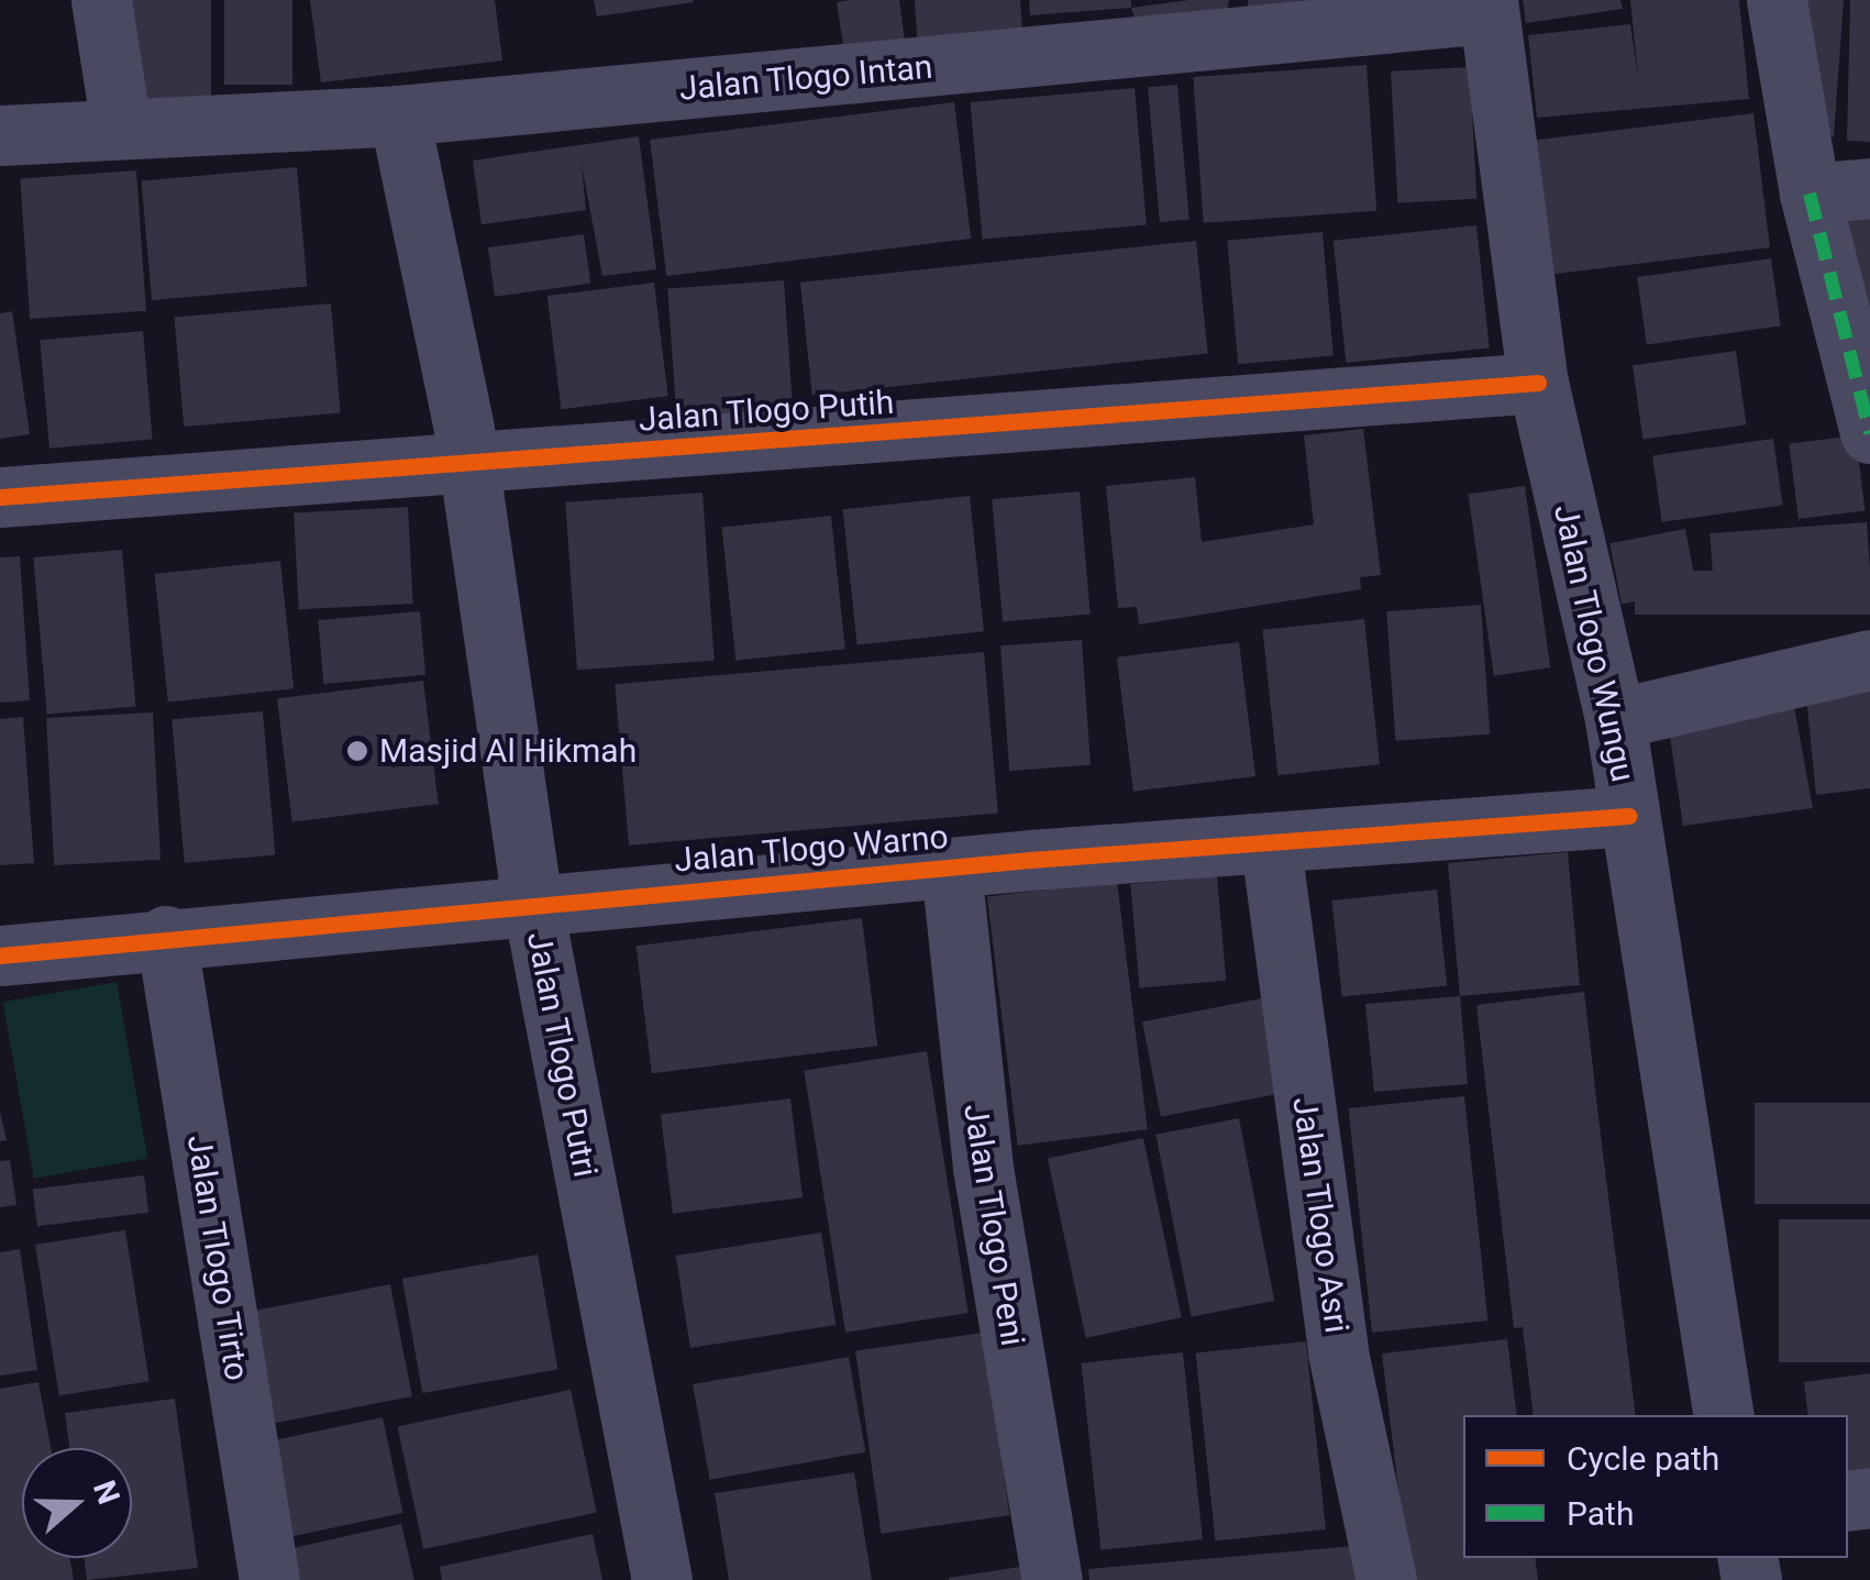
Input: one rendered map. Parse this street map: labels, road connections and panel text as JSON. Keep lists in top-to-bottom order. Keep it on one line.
{"streets":{"street":["Jalan Tlogo Intan","Jalan Tlogo Putih","Jalan Tlogo Wungu","Jalan Tlogo Warno","Jalan Tlogo Putri","Jalan Tlogo Asri","Jalan Tlogo Peni","Jalan Tlogo Tirto"]},"crossings":[["Jalan Tlogo Intan","Jalan Tlogo Wungu"],["Jalan Tlogo Intan","Jalan Tlogo Putri"],["Jalan Tlogo Putih","Jalan Tlogo Wungu"],["Jalan Tlogo Putih","Jalan Tlogo Putri"],["Jalan Tlogo Wungu","Jalan Tlogo Warno"],["Jalan Tlogo Warno","Jalan Tlogo Putri"],["Jalan Tlogo Warno","Jalan Tlogo Asri"],["Jalan Tlogo Warno","Jalan Tlogo Peni"],["Jalan Tlogo Warno","Jalan Tlogo Tirto"]],"places":["Masjid Al Hikmah"],"legend":["Cycle path","Path"],"north":"right"}
